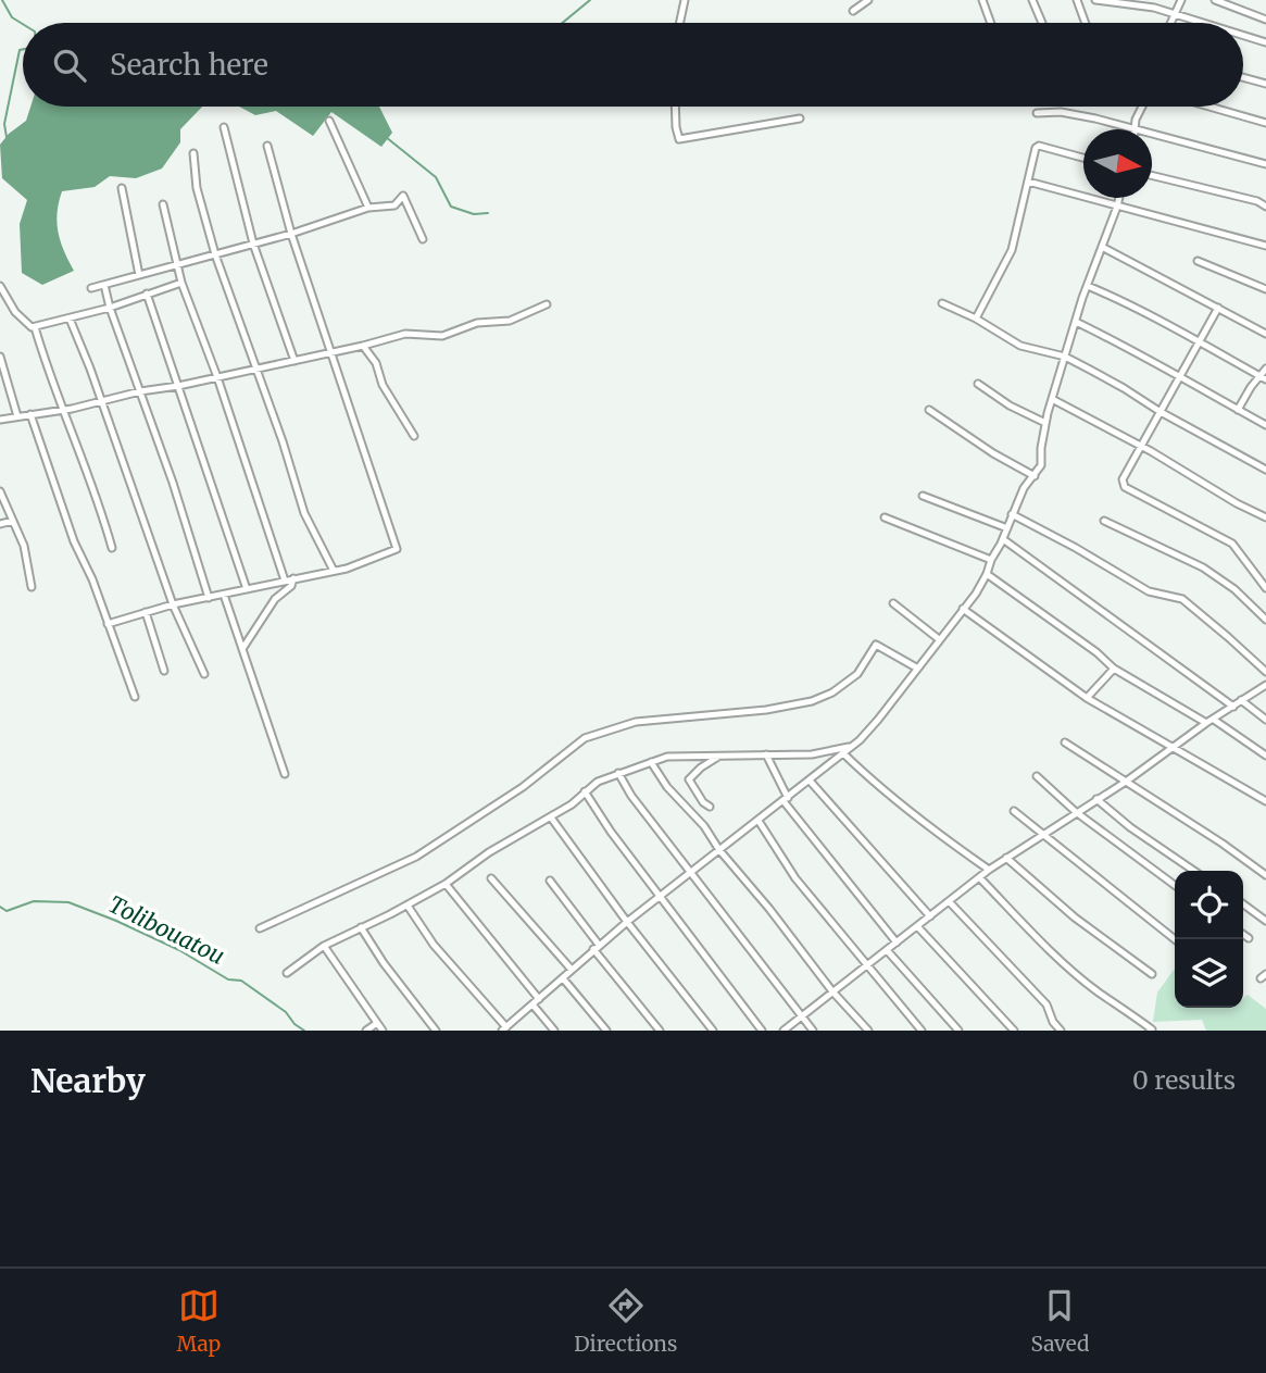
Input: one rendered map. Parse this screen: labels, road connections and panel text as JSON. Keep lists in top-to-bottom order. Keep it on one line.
{"water":["Tolibouatou"],"north":"right","page":{"search":"Search here","heading":["Nearby","0 results"],"nav":["Map","Directions","Saved"]}}
